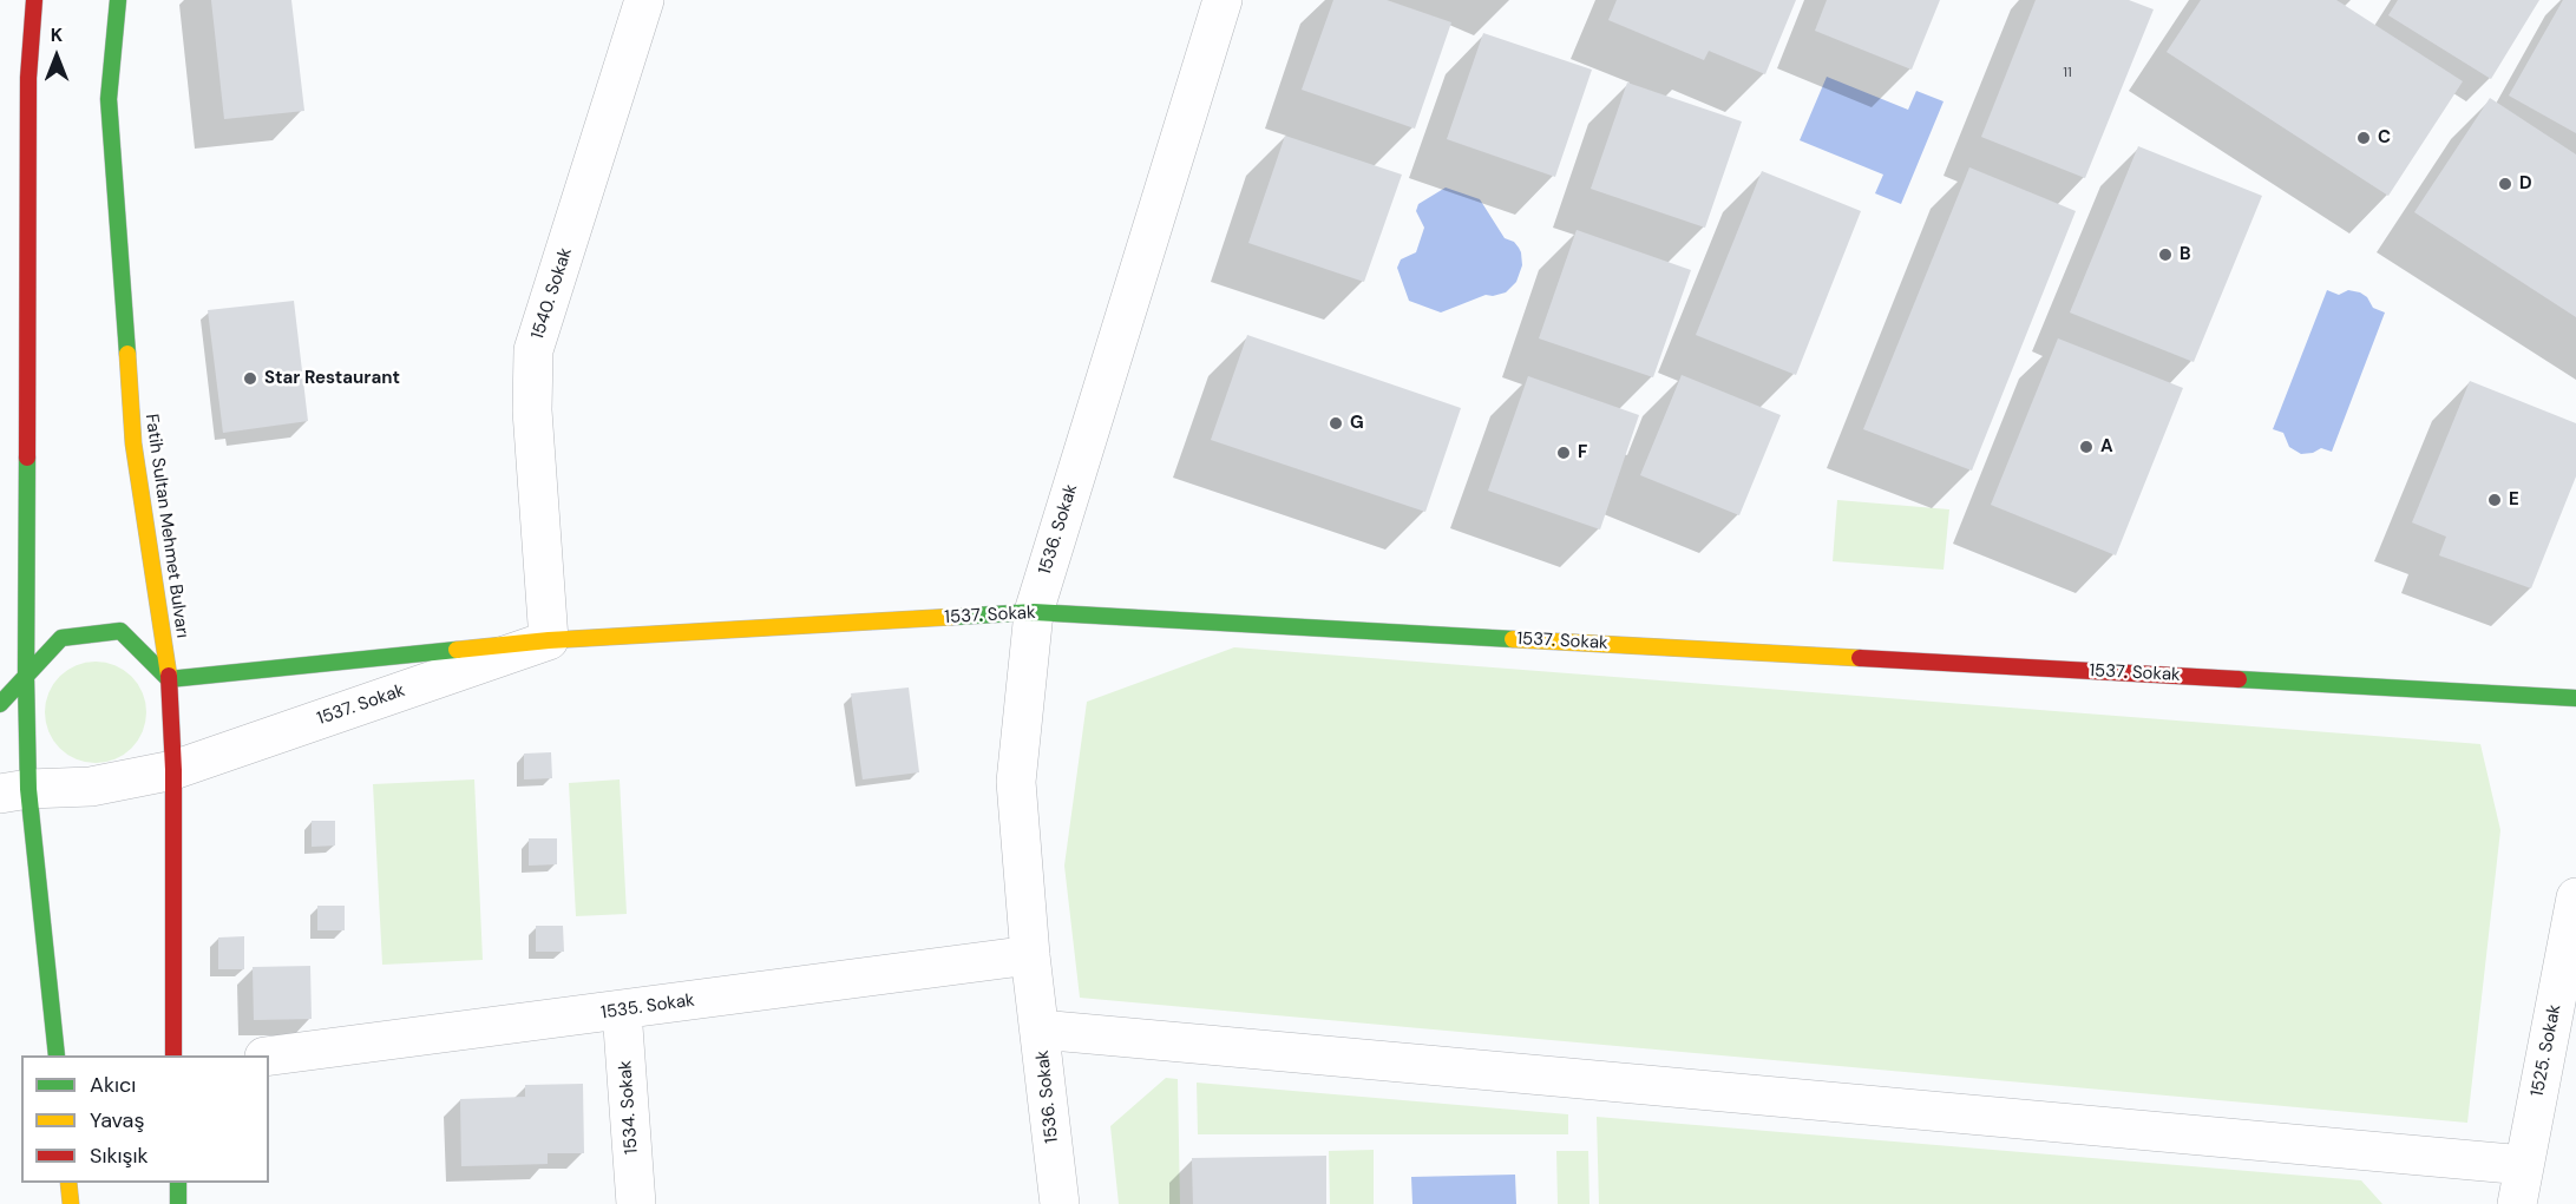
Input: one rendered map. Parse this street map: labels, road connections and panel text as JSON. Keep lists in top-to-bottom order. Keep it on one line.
{"streets":{"street":["1540. Sokak","Fatih Sultan Mehmet Bulvarı","1536. Sokak","1537. Sokak","1535. Sokak","1525. Sokak","1534. Sokak"]},"crossings":[["1540. Sokak","1537. Sokak"],["Fatih Sultan Mehmet Bulvarı","1537. Sokak"],["1536. Sokak","1537. Sokak"],["1536. Sokak","1535. Sokak"],["1535. Sokak","1534. Sokak"]],"places":["C","D","B","Star Restaurant","G","A","F","E"],"house_numbers":["11"],"legend":["Akıcı","Yavaş","Sıkışık"],"north":"top"}
